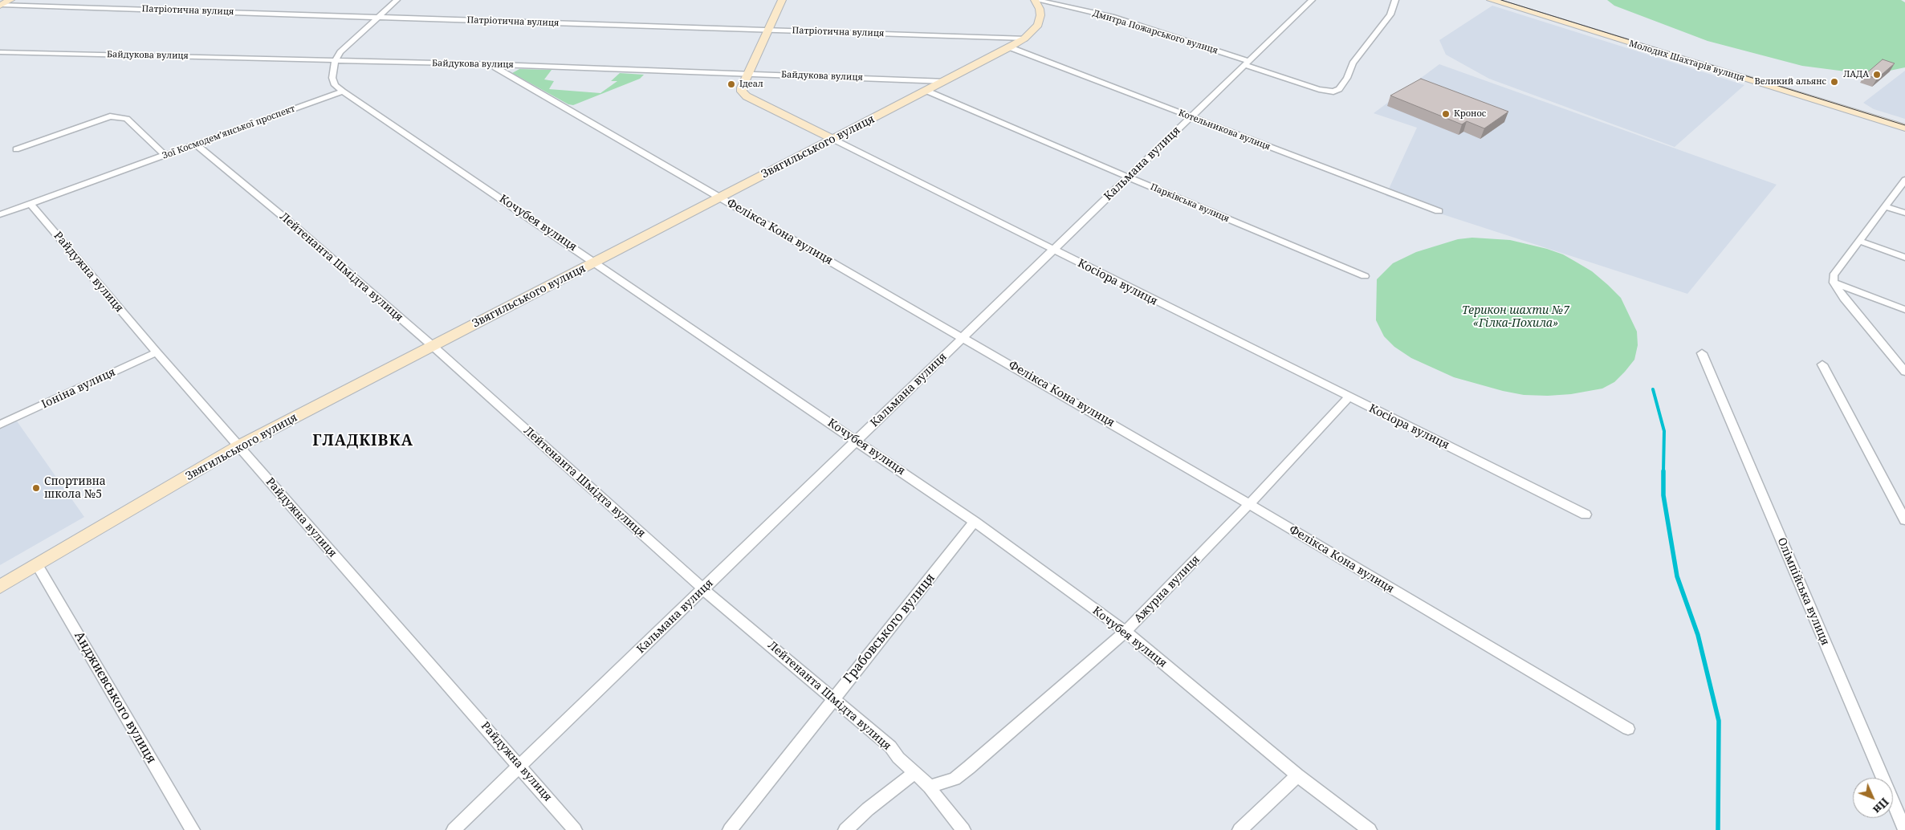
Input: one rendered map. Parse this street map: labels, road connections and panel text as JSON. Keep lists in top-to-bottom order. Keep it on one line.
{"streets":{"street":["Патріотична вулиця","Дмитра Пожарського вулиця","Байдукова вулиця","Молодих Шахтарів вулиця","Котельникова вулиця","Зої Космодем’янської проспект","Звягильського вулиця","Кальмана вулиця","Парківська вулиця","Кочубея вулиця","Фелікса Кона вулиця","Лейтенанта Шмідта вулиця","Райдужна вулиця","Косіора вулиця","Іоніна вулиця","Ажурна вулиця","Олімпійська вулиця","Грабовського вулиця","Анджиєвського вулиця"]},"crossings":[["Патріотична вулиця","Звягильського вулиця"],["Патріотична вулиця","Косіора вулиця"],["Дмитра Пожарського вулиця","Звягильського вулиця"],["Дмитра Пожарського вулиця","Кальмана вулиця"],["Байдукова вулиця","Звягильського вулиця"],["Байдукова вулиця","Фелікса Кона вулиця"],["Байдукова вулиця","Косіора вулиця"],["Котельникова вулиця","Звягильського вулиця"],["Котельникова вулиця","Кальмана вулиця"],["Зої Космодем’янської проспект","Кочубея вулиця"],["Зої Космодем’янської проспект","Лейтенанта Шмідта вулиця"],["Зої Космодем’янської проспект","Райдужна вулиця"],["Звягильського вулиця","Парківська вулиця"],["Звягильського вулиця","Кочубея вулиця"],["Звягильського вулиця","Фелікса Кона вулиця"],["Звягильського вулиця","Лейтенанта Шмідта вулиця"],["Звягильського вулиця","Райдужна вулиця"],["Звягильського вулиця","Косіора вулиця"],["Звягильського вулиця","Анджиєвського вулиця"],["Кальмана вулиця","Парківська вулиця"],["Кальмана вулиця","Кочубея вулиця"],["Кальмана вулиця","Фелікса Кона вулиця"],["Кальмана вулиця","Лейтенанта Шмідта вулиця"],["Кальмана вулиця","Райдужна вулиця"],["Кальмана вулиця","Косіора вулиця"],["Кочубея вулиця","Ажурна вулиця"],["Кочубея вулиця","Грабовського вулиця"],["Фелікса Кона вулиця","Ажурна вулиця"],["Лейтенанта Шмідта вулиця","Ажурна вулиця"],["Лейтенанта Шмідта вулиця","Грабовського вулиця"],["Райдужна вулиця","Іоніна вулиця"],["Косіора вулиця","Ажурна вулиця"]],"districts":["ГЛАДКІВКА"],"parks":["Терикон шахти №7 «Гілка-Похила»"],"places":["ЛАДА","Великий альянс","Ідеал","Кронос","Спортивна школа №5"],"north":"bottom right"}
